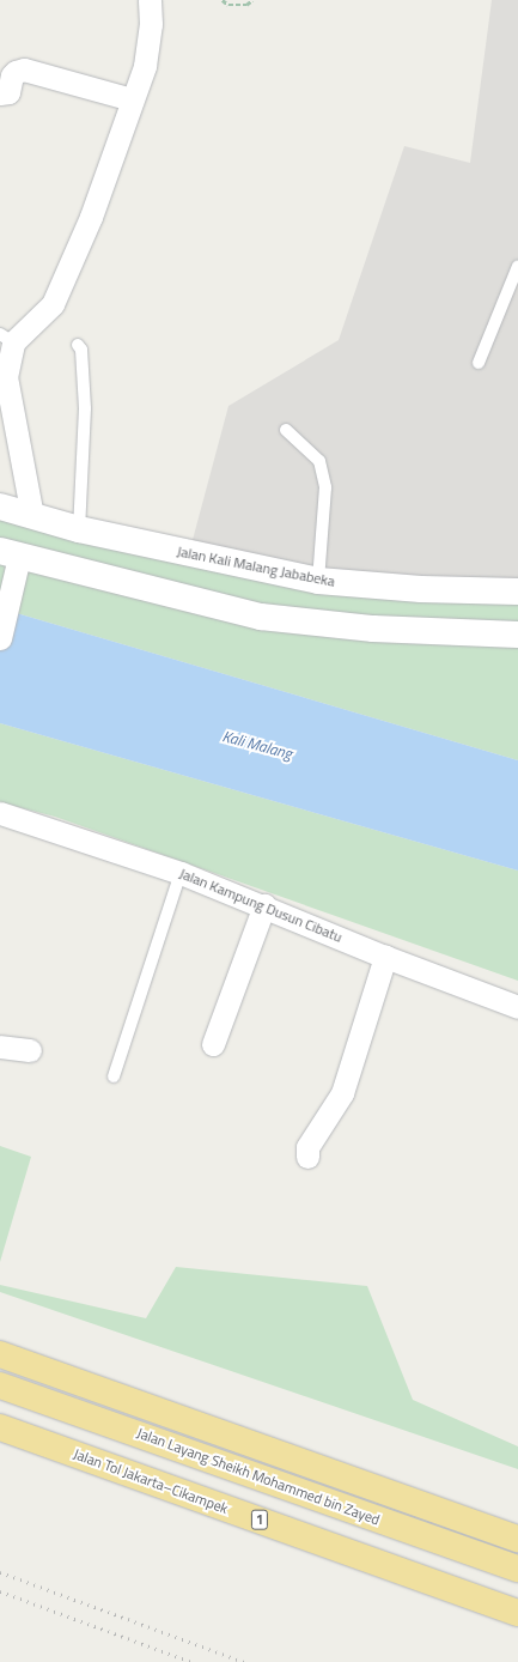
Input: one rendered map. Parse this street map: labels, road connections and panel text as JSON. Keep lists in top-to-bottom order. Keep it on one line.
{"streets":{"highway":["Jalan Layang Sheikh Mohammed bin Zayed","Jalan Tol Jakarta–Cikampek","1"],"main road":["Jalan Kali Malang Jababeka"],"street":["Jalan Kampung Dusun Cibatu"]},"water":["Kali Malang"]}
